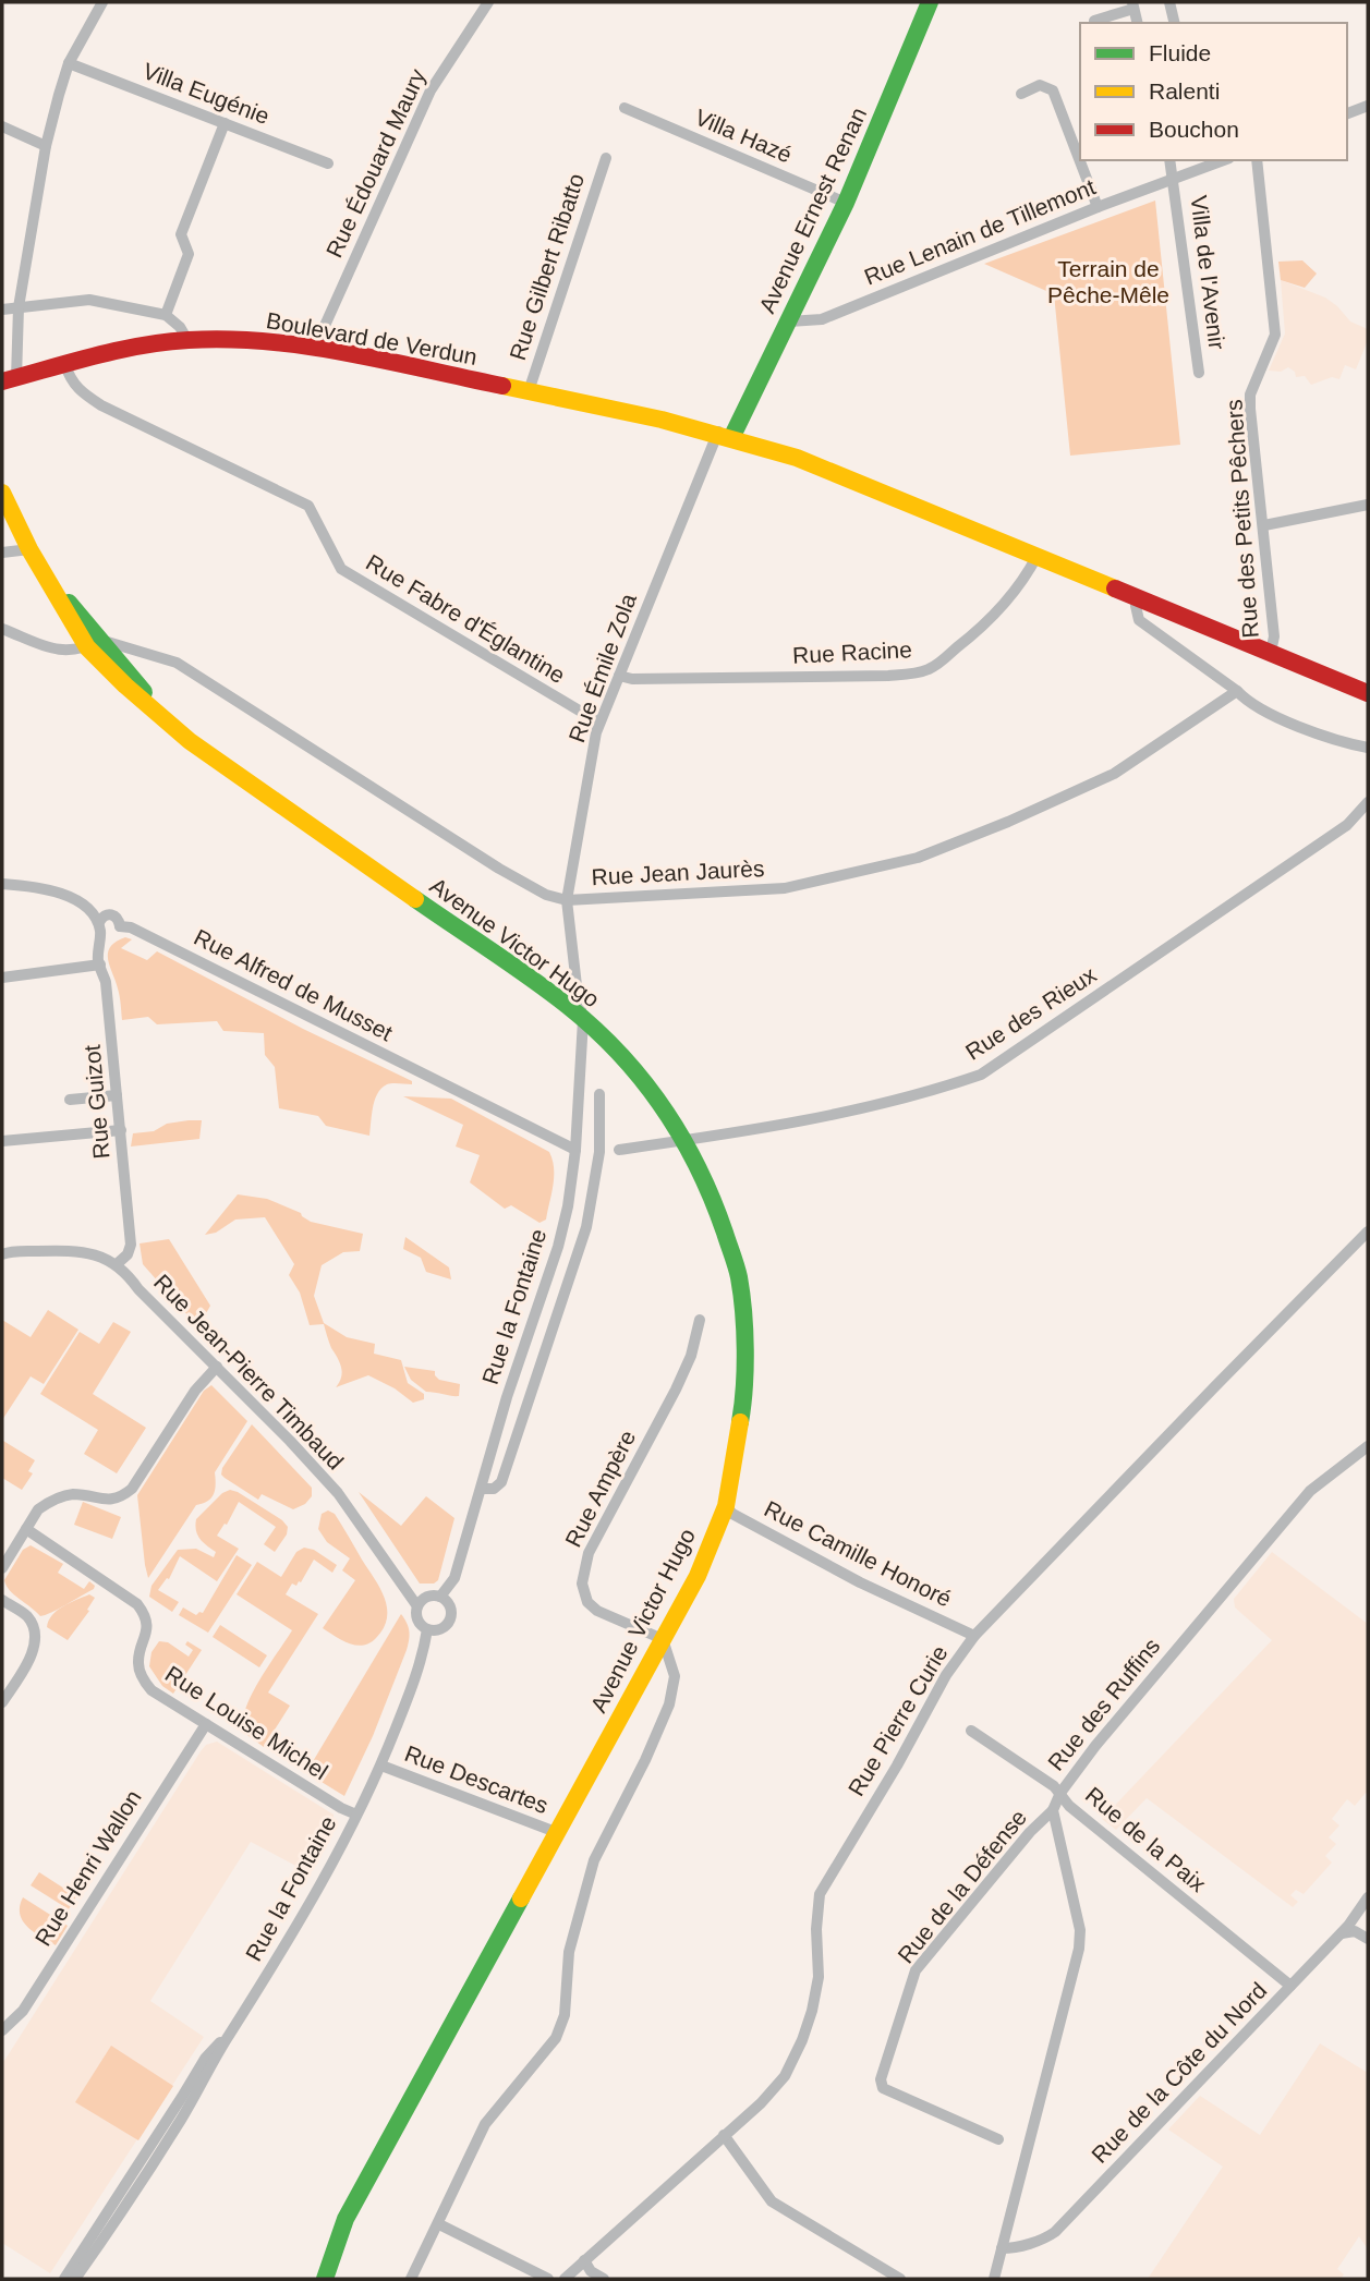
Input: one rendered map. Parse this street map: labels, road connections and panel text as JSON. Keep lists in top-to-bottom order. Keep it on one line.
{"streets":{"street":["Villa Eugénie","Villa Hazé","Rue Édouard Maury","Avenue Ernest Renan","Rue Lenain de Tillemont","Rue Gilbert Ribatto","Villa de l'Avenir","Boulevard de Verdun","Rue des Petits Pêchers","Rue Fabre d'Églantine","Rue Racine","Rue Émile Zola","Rue Jean Jaurès","Avenue Victor Hugo","Rue Alfred de Musset","Rue des Rieux","Rue Guizot","Rue la Fontaine","Rue Jean-Pierre Timbaud","Rue Ampère","Rue Camille Honoré","Rue des Ruffins","Rue Pierre Curie","Rue Louise Michel","Rue Descartes","Rue de la Paix","Rue Henri Wallon","Rue de la Défense","Rue de la Côte du Nord"]},"crossings":[["Villa Hazé","Avenue Ernest Renan"],["Rue Édouard Maury","Boulevard de Verdun"],["Avenue Ernest Renan","Rue Lenain de Tillemont"],["Avenue Ernest Renan","Boulevard de Verdun"],["Avenue Ernest Renan","Rue Émile Zola"],["Rue Lenain de Tillemont","Villa de l'Avenir"],["Rue Gilbert Ribatto","Boulevard de Verdun"],["Boulevard de Verdun","Rue des Petits Pêchers"],["Boulevard de Verdun","Rue Fabre d'Églantine"],["Boulevard de Verdun","Rue Racine"],["Boulevard de Verdun","Rue Émile Zola"],["Rue Fabre d'Églantine","Rue Émile Zola"],["Rue Racine","Rue Émile Zola"],["Rue Émile Zola","Rue Jean Jaurès"],["Rue Émile Zola","Avenue Victor Hugo"],["Rue Émile Zola","Rue la Fontaine"],["Rue Jean Jaurès","Avenue Victor Hugo"],["Avenue Victor Hugo","Rue des Rieux"],["Avenue Victor Hugo","Rue la Fontaine"],["Avenue Victor Hugo","Rue Ampère"],["Avenue Victor Hugo","Rue Camille Honoré"],["Avenue Victor Hugo","Rue Descartes"],["Rue Alfred de Musset","Rue Guizot"],["Rue Alfred de Musset","Rue la Fontaine"],["Rue Guizot","Rue Jean-Pierre Timbaud"],["Rue la Fontaine","Rue Jean-Pierre Timbaud"],["Rue la Fontaine","Rue Louise Michel"],["Rue la Fontaine","Rue Descartes"],["Rue Camille Honoré","Rue Pierre Curie"],["Rue des Ruffins","Rue de la Paix"],["Rue des Ruffins","Rue de la Défense"],["Rue Louise Michel","Rue Henri Wallon"],["Rue de la Paix","Rue de la Côte du Nord"]],"parks":["Terrain de Pêche-Mêle"],"legend":["Fluide","Ralenti","Bouchon"]}
